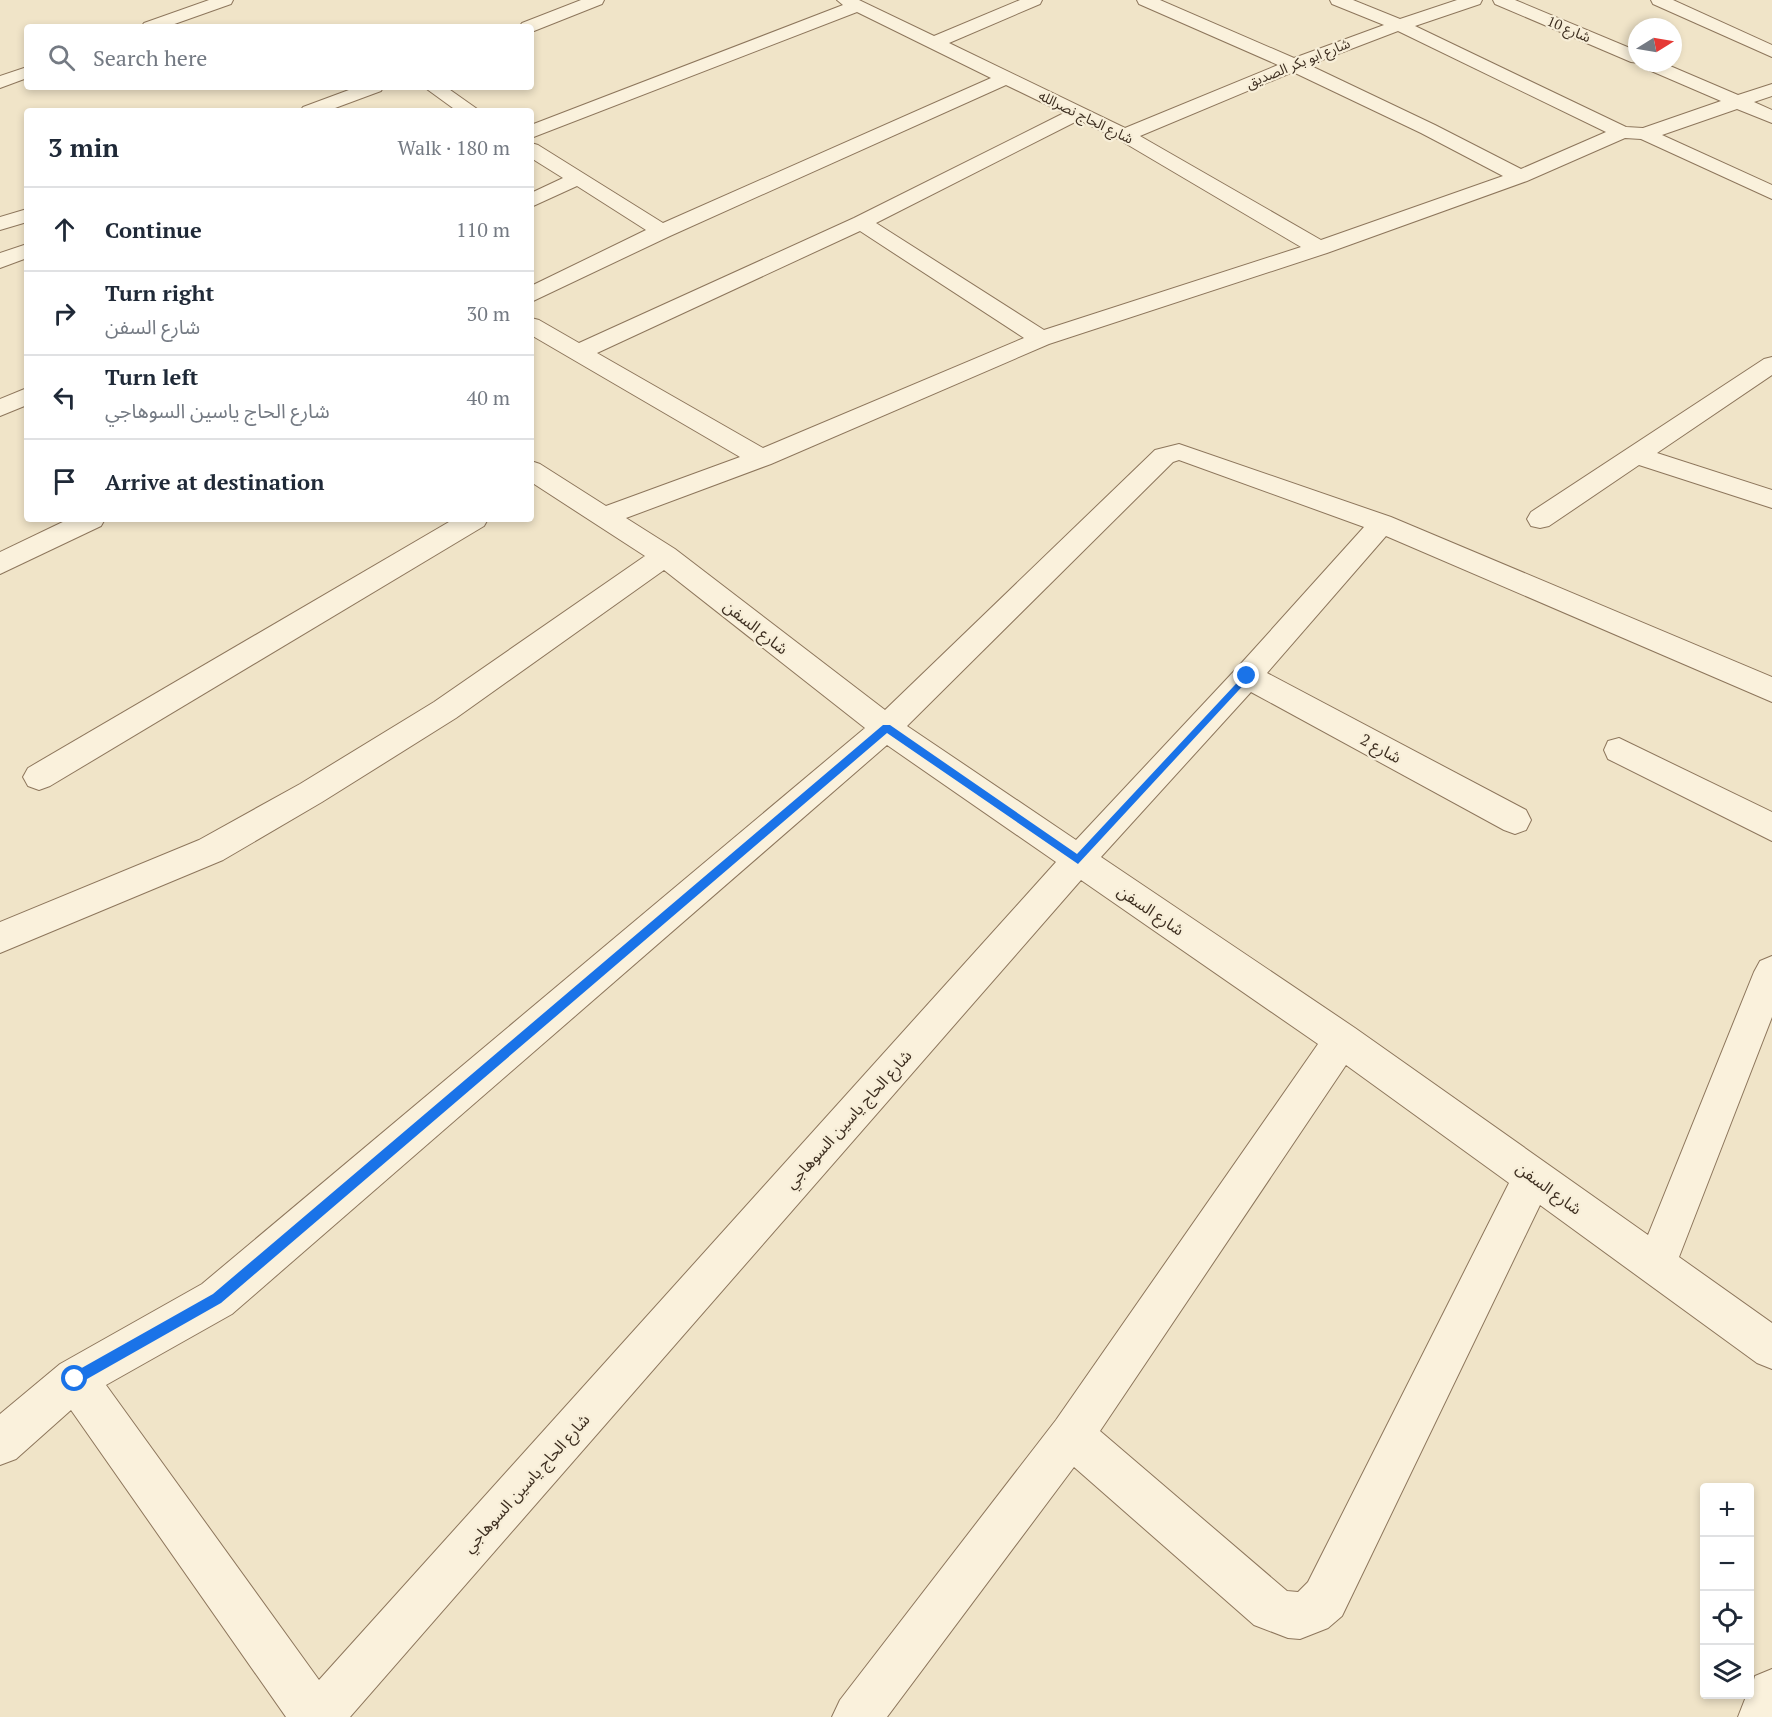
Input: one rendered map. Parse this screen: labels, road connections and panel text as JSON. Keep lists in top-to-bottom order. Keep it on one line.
{"streets":{"street":["شارع 10","شارع ابو بكر الصديق","شارع الحاج نصرالله","شارع السفن","شارع 2","شارع الحاج ياسين السوهاجي"]},"crossings":[["شارع ابو بكر الصديق","شارع الحاج نصرالله"],["شارع السفن","شارع الحاج ياسين السوهاجي"],["شارع 2","شارع الحاج ياسين السوهاجي"]],"north":"right","page":{"search":"Search here","heading":["3 min","Walk · 180 m"],"list":[["Continue","110 m"],["Turn right","شارع السفن","30 m"],["Turn left","شارع الحاج ياسين السوهاجي","40 m"],"Arrive at destination"],"map_buttons":["+","−"]}}
